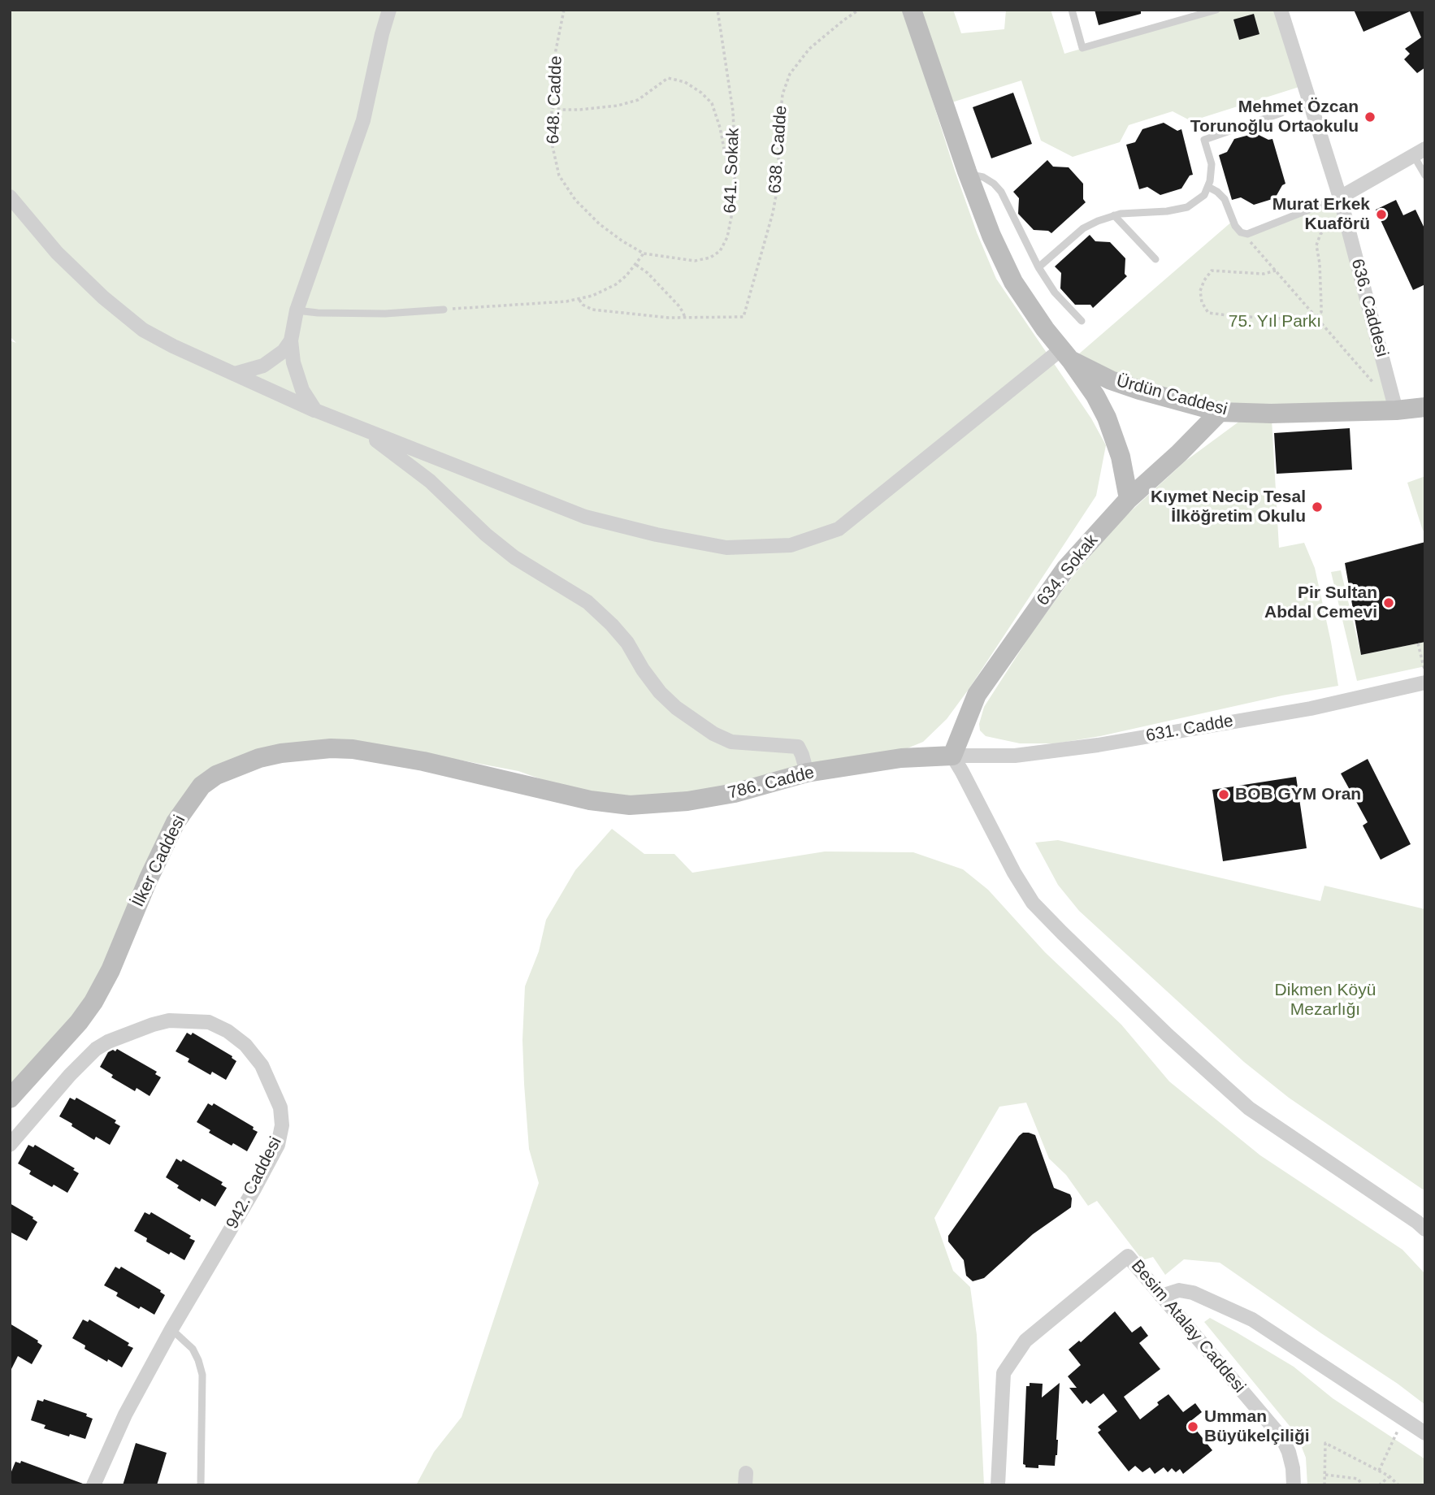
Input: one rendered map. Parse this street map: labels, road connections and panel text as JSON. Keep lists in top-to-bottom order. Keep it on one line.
{"streets":{"main road":["Ürdün Caddesi","634. Sokak","786. Cadde","İlker Caddesi"],"street":["636. Caddesi","631. Cadde","942. Caddesi","Besim Atalay Caddesi"],"path":["648. Cadde","638. Cadde","641. Sokak"]},"crossings":[["648. Cadde","641. Sokak"],["636. Caddesi","Ürdün Caddesi"],["Ürdün Caddesi","634. Sokak"],["634. Sokak","631. Cadde"],["634. Sokak","786. Cadde"],["631. Cadde","786. Cadde"],["786. Cadde","İlker Caddesi"]],"parks":["75. Yıl Parkı","Dikmen Köyü Mezarlığı"],"places":["Mehmet Özcan Torunoğlu Ortaokulu","Murat Erkek Kuaförü","Kıymet Necip Tesal İlköğretim Okulu","Pir Sultan Abdal Cemevi","BOB GYM Oran","Umman Büyükelçiliği"]}
